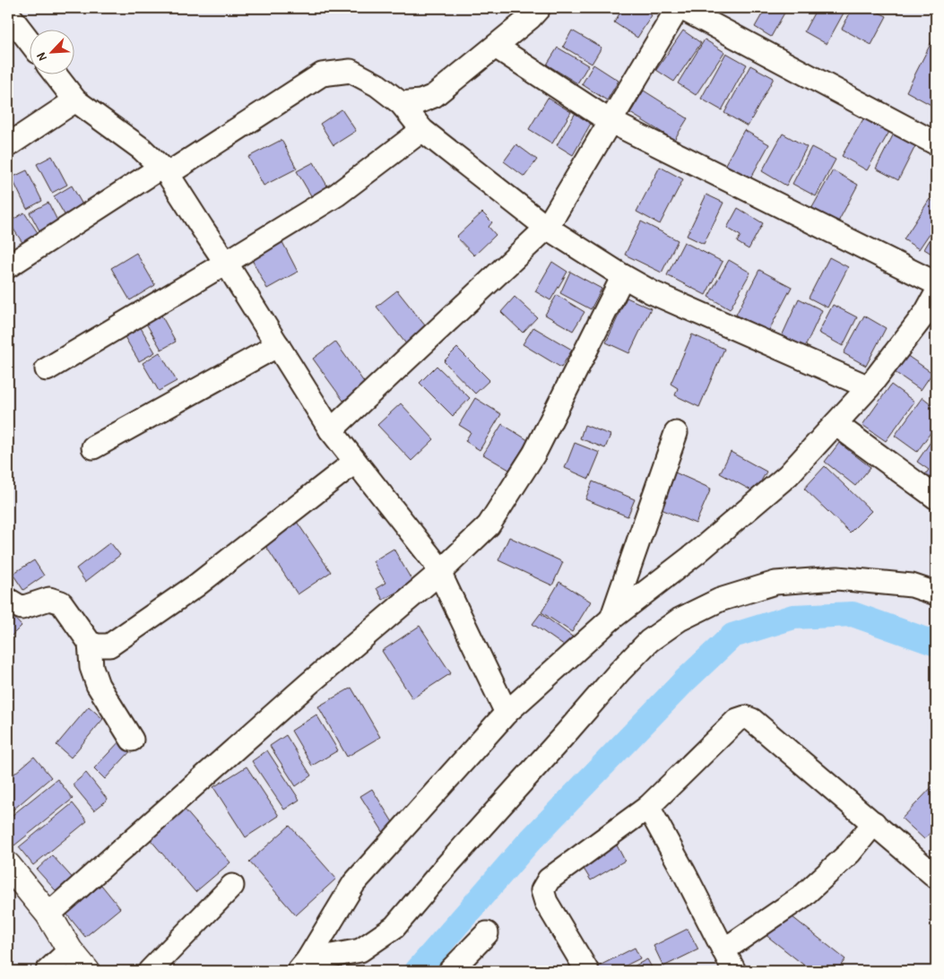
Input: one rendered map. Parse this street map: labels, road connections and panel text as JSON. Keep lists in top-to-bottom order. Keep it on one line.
{"north":"bottom left"}
